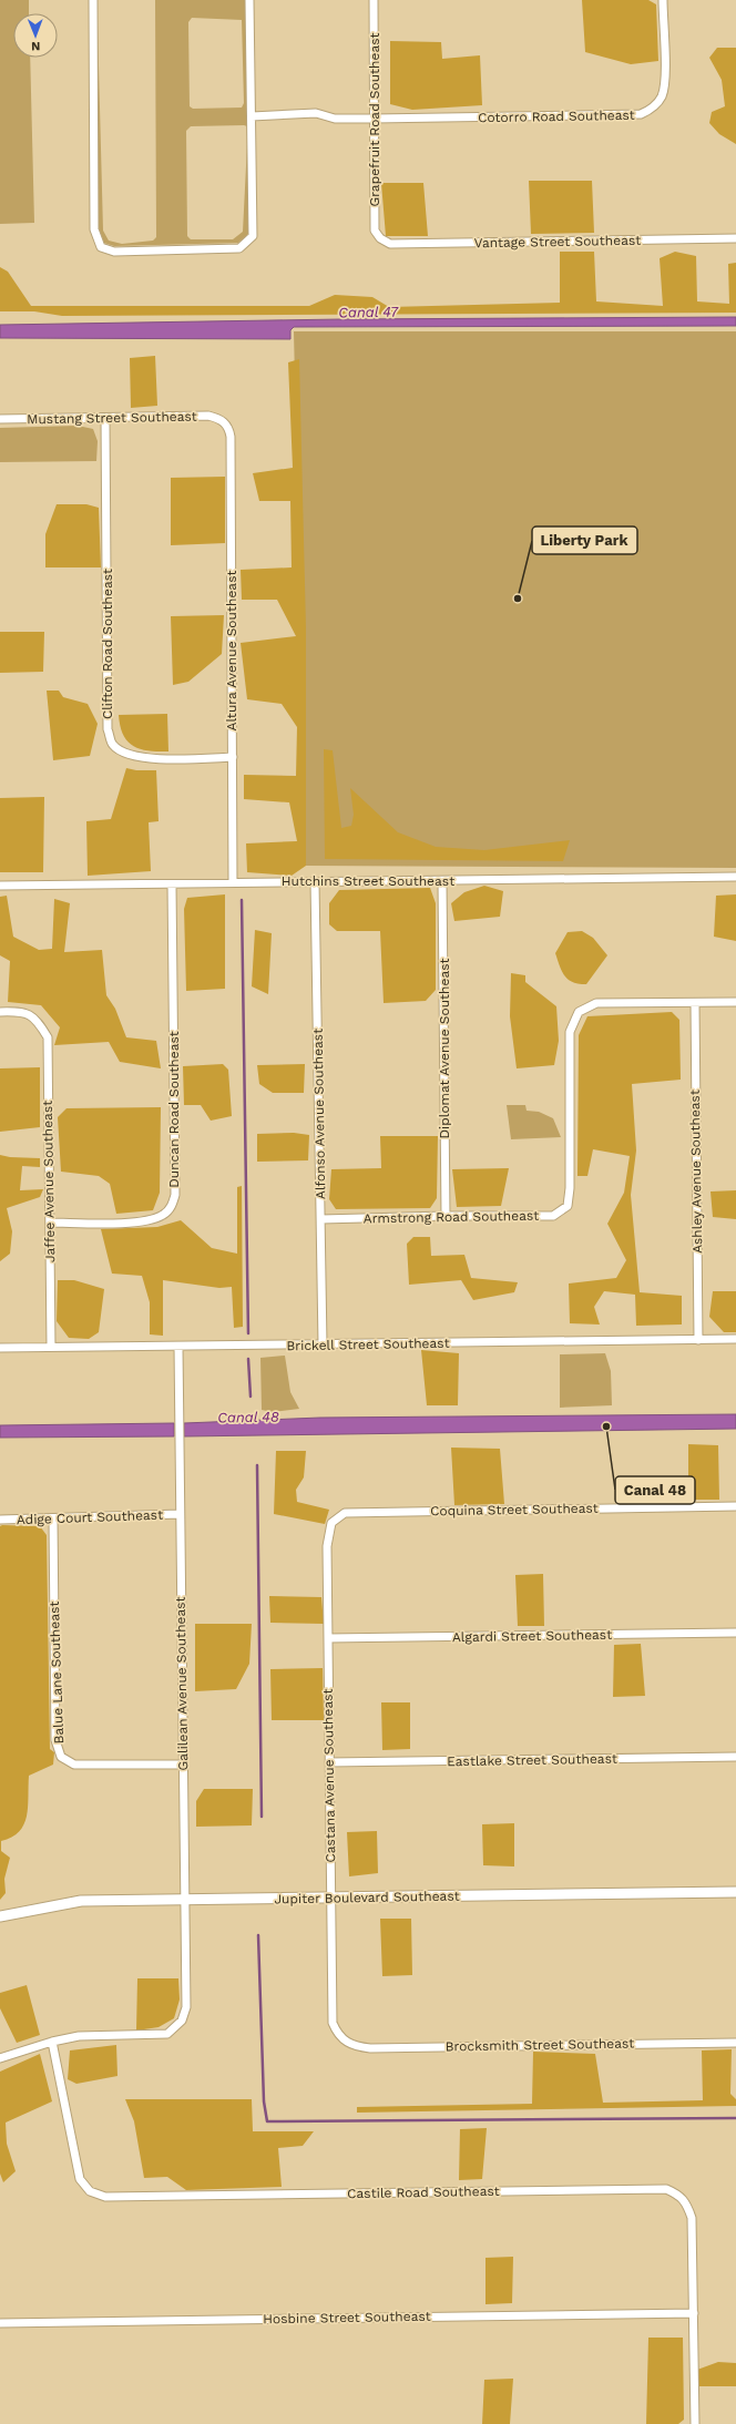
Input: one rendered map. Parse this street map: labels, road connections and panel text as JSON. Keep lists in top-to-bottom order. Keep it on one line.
{"streets":{"street":["Cotorro Road Southeast","Grapefruit Road Southeast","Vantage Street Southeast","Mustang Street Southeast","Clifton Road Southeast","Altura Avenue Southeast","Hutchins Street Southeast","Diplomat Avenue Southeast","Duncan Road Southeast","Alfonso Avenue Southeast","Ashley Avenue Southeast","Jaffee Avenue Southeast","Armstrong Road Southeast","Brickell Street Southeast","Coquina Street Southeast","Adige Court Southeast","Algardi Street Southeast","Balue Lane Southeast","Galilean Avenue Southeast","Eastlake Street Southeast","Castana Avenue Southeast","Jupiter Boulevard Southeast","Brocksmith Street Southeast","Castile Road Southeast","Hosbine Street Southeast"]},"crossings":[["Cotorro Road Southeast","Grapefruit Road Southeast"],["Grapefruit Road Southeast","Vantage Street Southeast"],["Mustang Street Southeast","Clifton Road Southeast"],["Mustang Street Southeast","Altura Avenue Southeast"],["Clifton Road Southeast","Altura Avenue Southeast"],["Altura Avenue Southeast","Hutchins Street Southeast"],["Hutchins Street Southeast","Diplomat Avenue Southeast"],["Hutchins Street Southeast","Duncan Road Southeast"],["Hutchins Street Southeast","Alfonso Avenue Southeast"],["Diplomat Avenue Southeast","Armstrong Road Southeast"],["Duncan Road Southeast","Jaffee Avenue Southeast"],["Alfonso Avenue Southeast","Armstrong Road Southeast"],["Alfonso Avenue Southeast","Brickell Street Southeast"],["Ashley Avenue Southeast","Armstrong Road Southeast"],["Ashley Avenue Southeast","Brickell Street Southeast"],["Jaffee Avenue Southeast","Brickell Street Southeast"],["Brickell Street Southeast","Galilean Avenue Southeast"],["Coquina Street Southeast","Castana Avenue Southeast"],["Adige Court Southeast","Balue Lane Southeast"],["Adige Court Southeast","Galilean Avenue Southeast"],["Algardi Street Southeast","Castana Avenue Southeast"],["Balue Lane Southeast","Galilean Avenue Southeast"],["Galilean Avenue Southeast","Jupiter Boulevard Southeast"],["Galilean Avenue Southeast","Castile Road Southeast"],["Eastlake Street Southeast","Castana Avenue Southeast"],["Castana Avenue Southeast","Jupiter Boulevard Southeast"],["Castana Avenue Southeast","Brocksmith Street Southeast"],["Castile Road Southeast","Hosbine Street Southeast"]],"water":["Canal 47","Canal 48"],"places":["Liberty Park","Canal 48"],"north":"bottom"}
